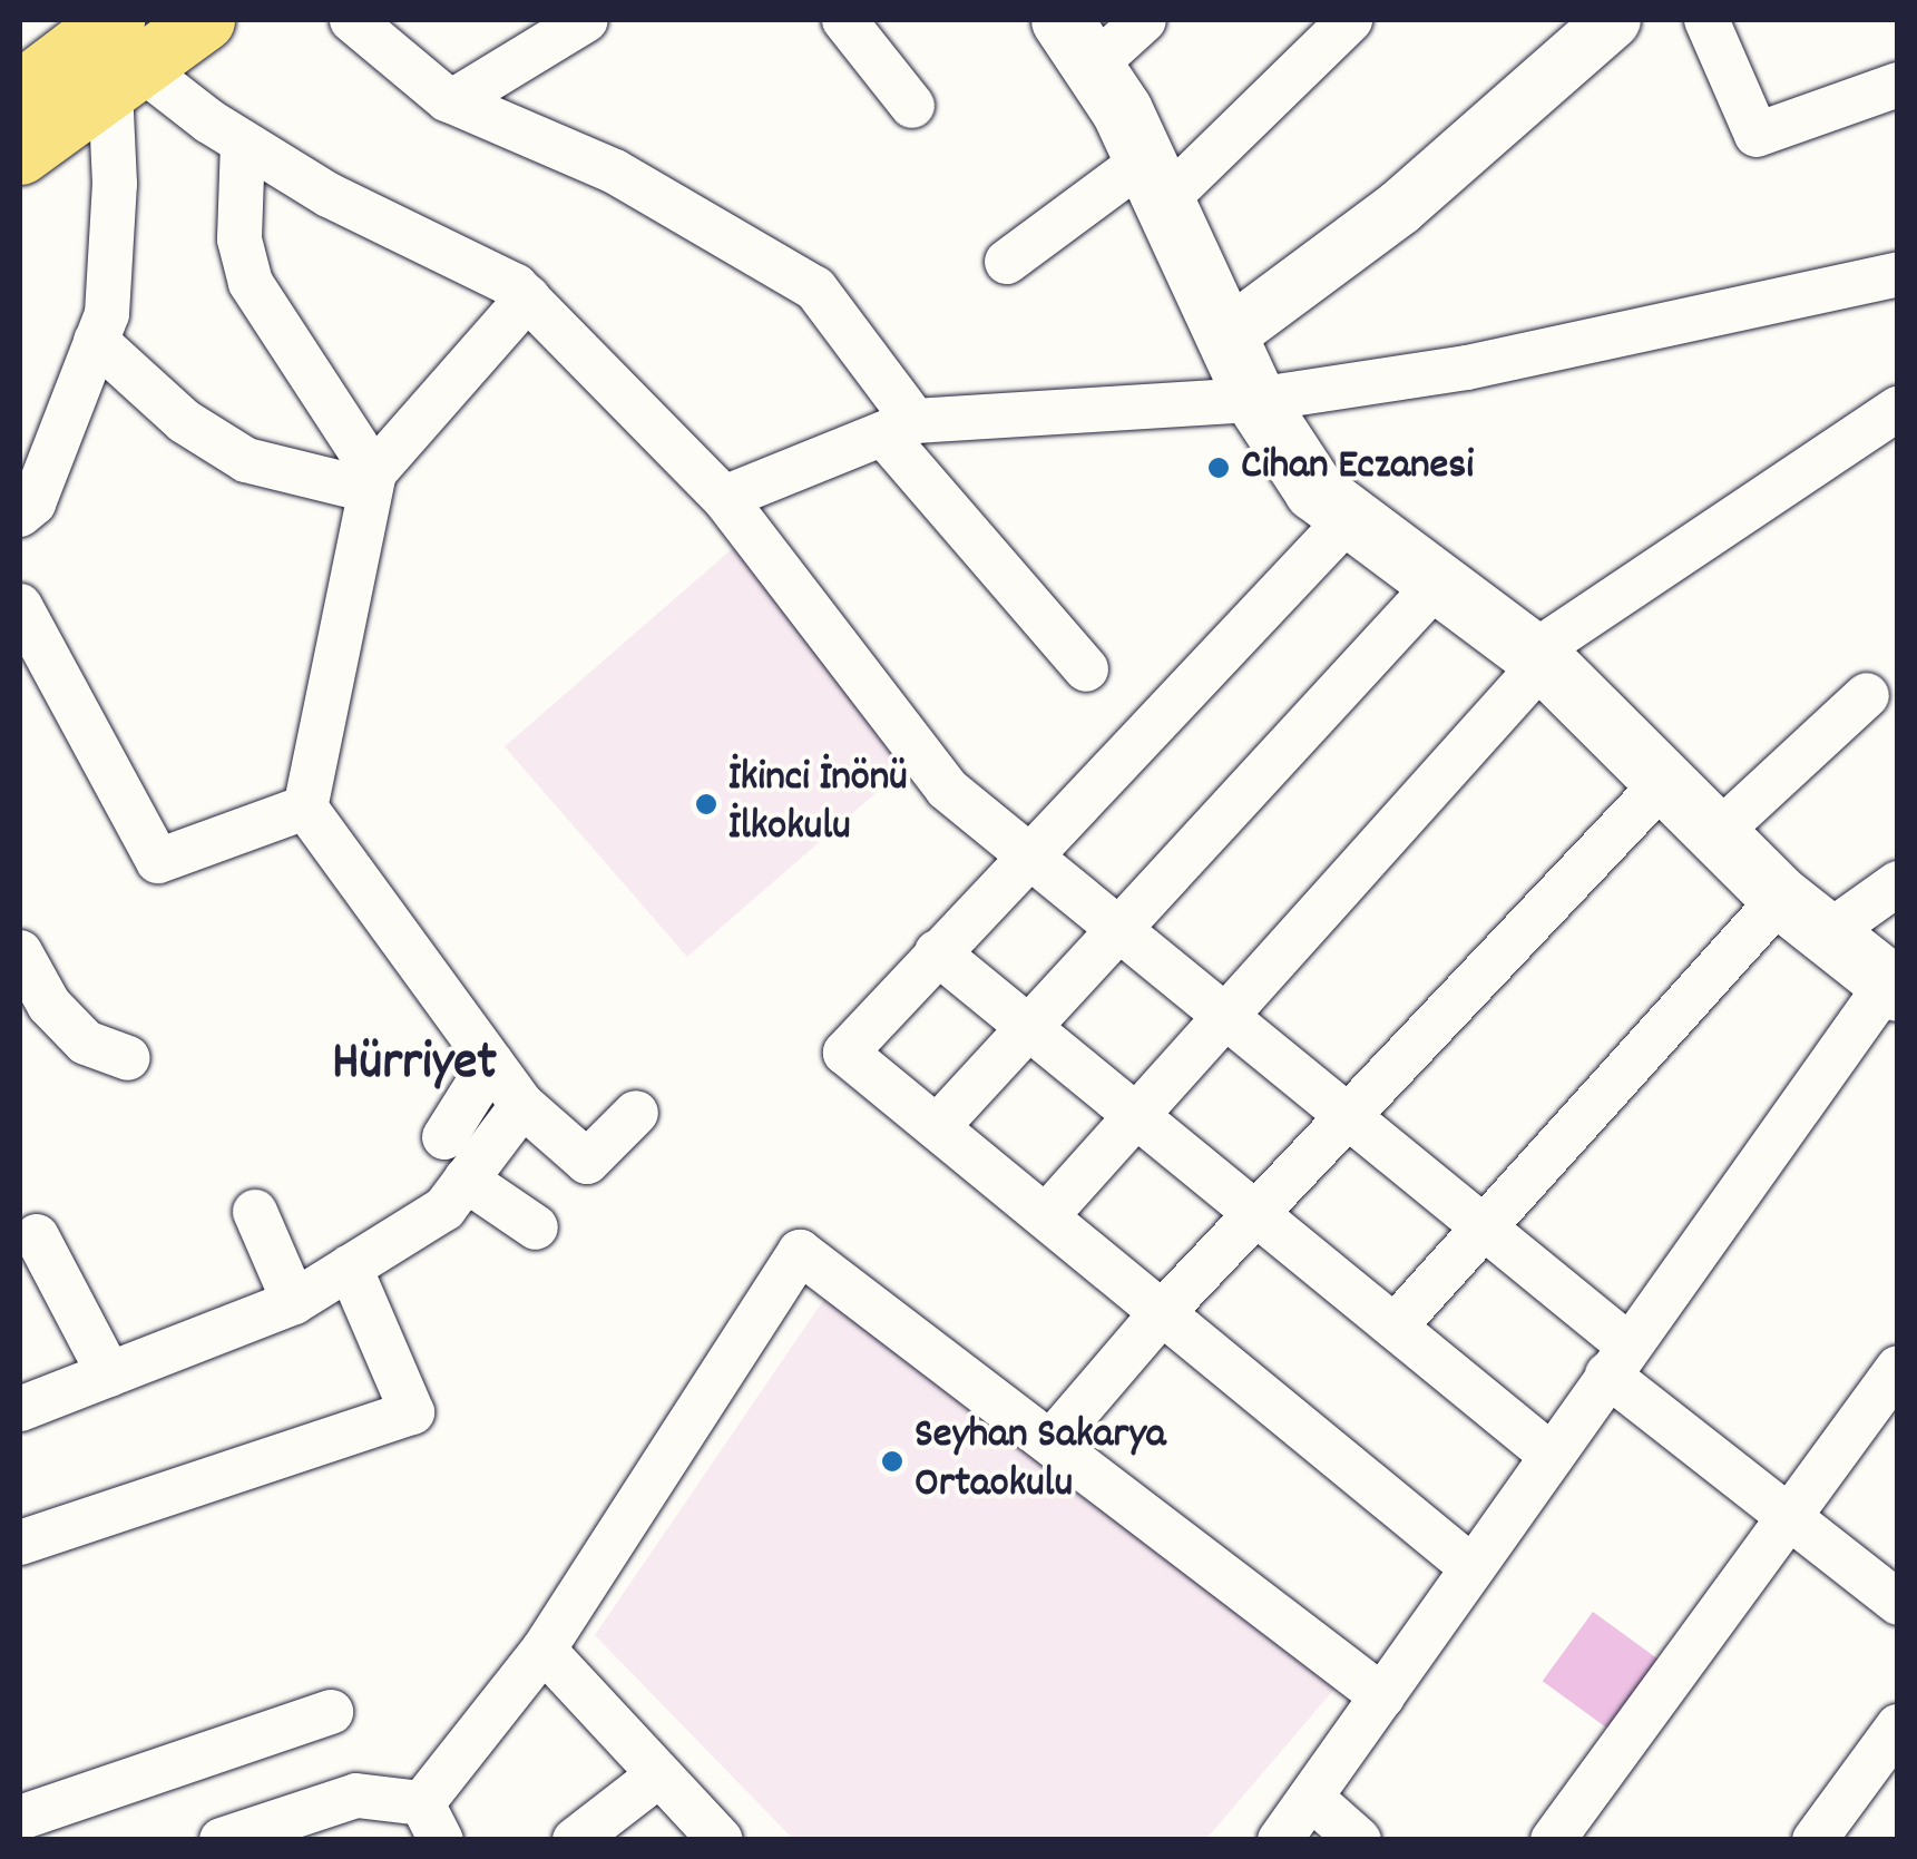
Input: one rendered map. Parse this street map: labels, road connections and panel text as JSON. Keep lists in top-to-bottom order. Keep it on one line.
{"districts":["Hürriyet"],"places":["Cihan Eczanesi","İkinci İnönü İlkokulu","Seyhan Sakarya Ortaokulu"]}
